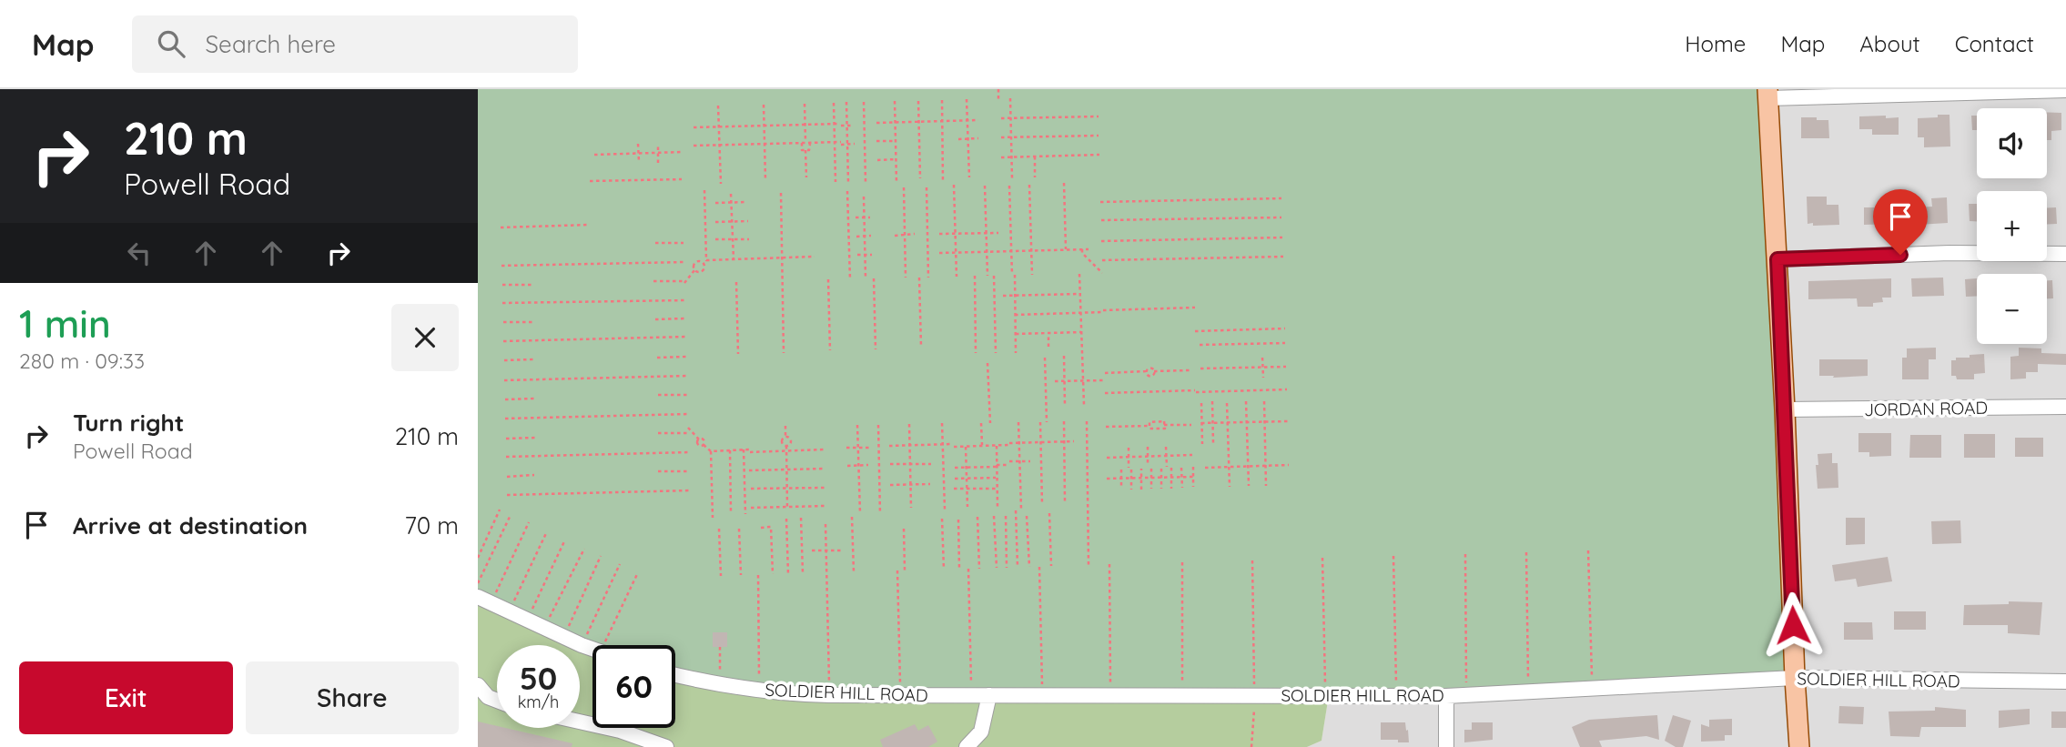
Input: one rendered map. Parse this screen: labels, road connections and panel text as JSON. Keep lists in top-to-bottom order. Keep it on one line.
{"streets":{"street":["JORDAN ROAD","SOLDIER HILL ROAD"]},"page":{"header":"Map","search":"Search here","nav":["Home","Map","About","Contact"],"turn":["210 m","Powell Road"],"map_buttons":["+","−"],"heading":["1 min","280 m · 09:33"],"list":[{"name":"Turn right","note":"Powell Road","value":"210 m"},{"name":"Arrive at destination","value":"70 m"}],"speed":"50 km/h","limit":"60","buttons":["Exit","Share"]}}
